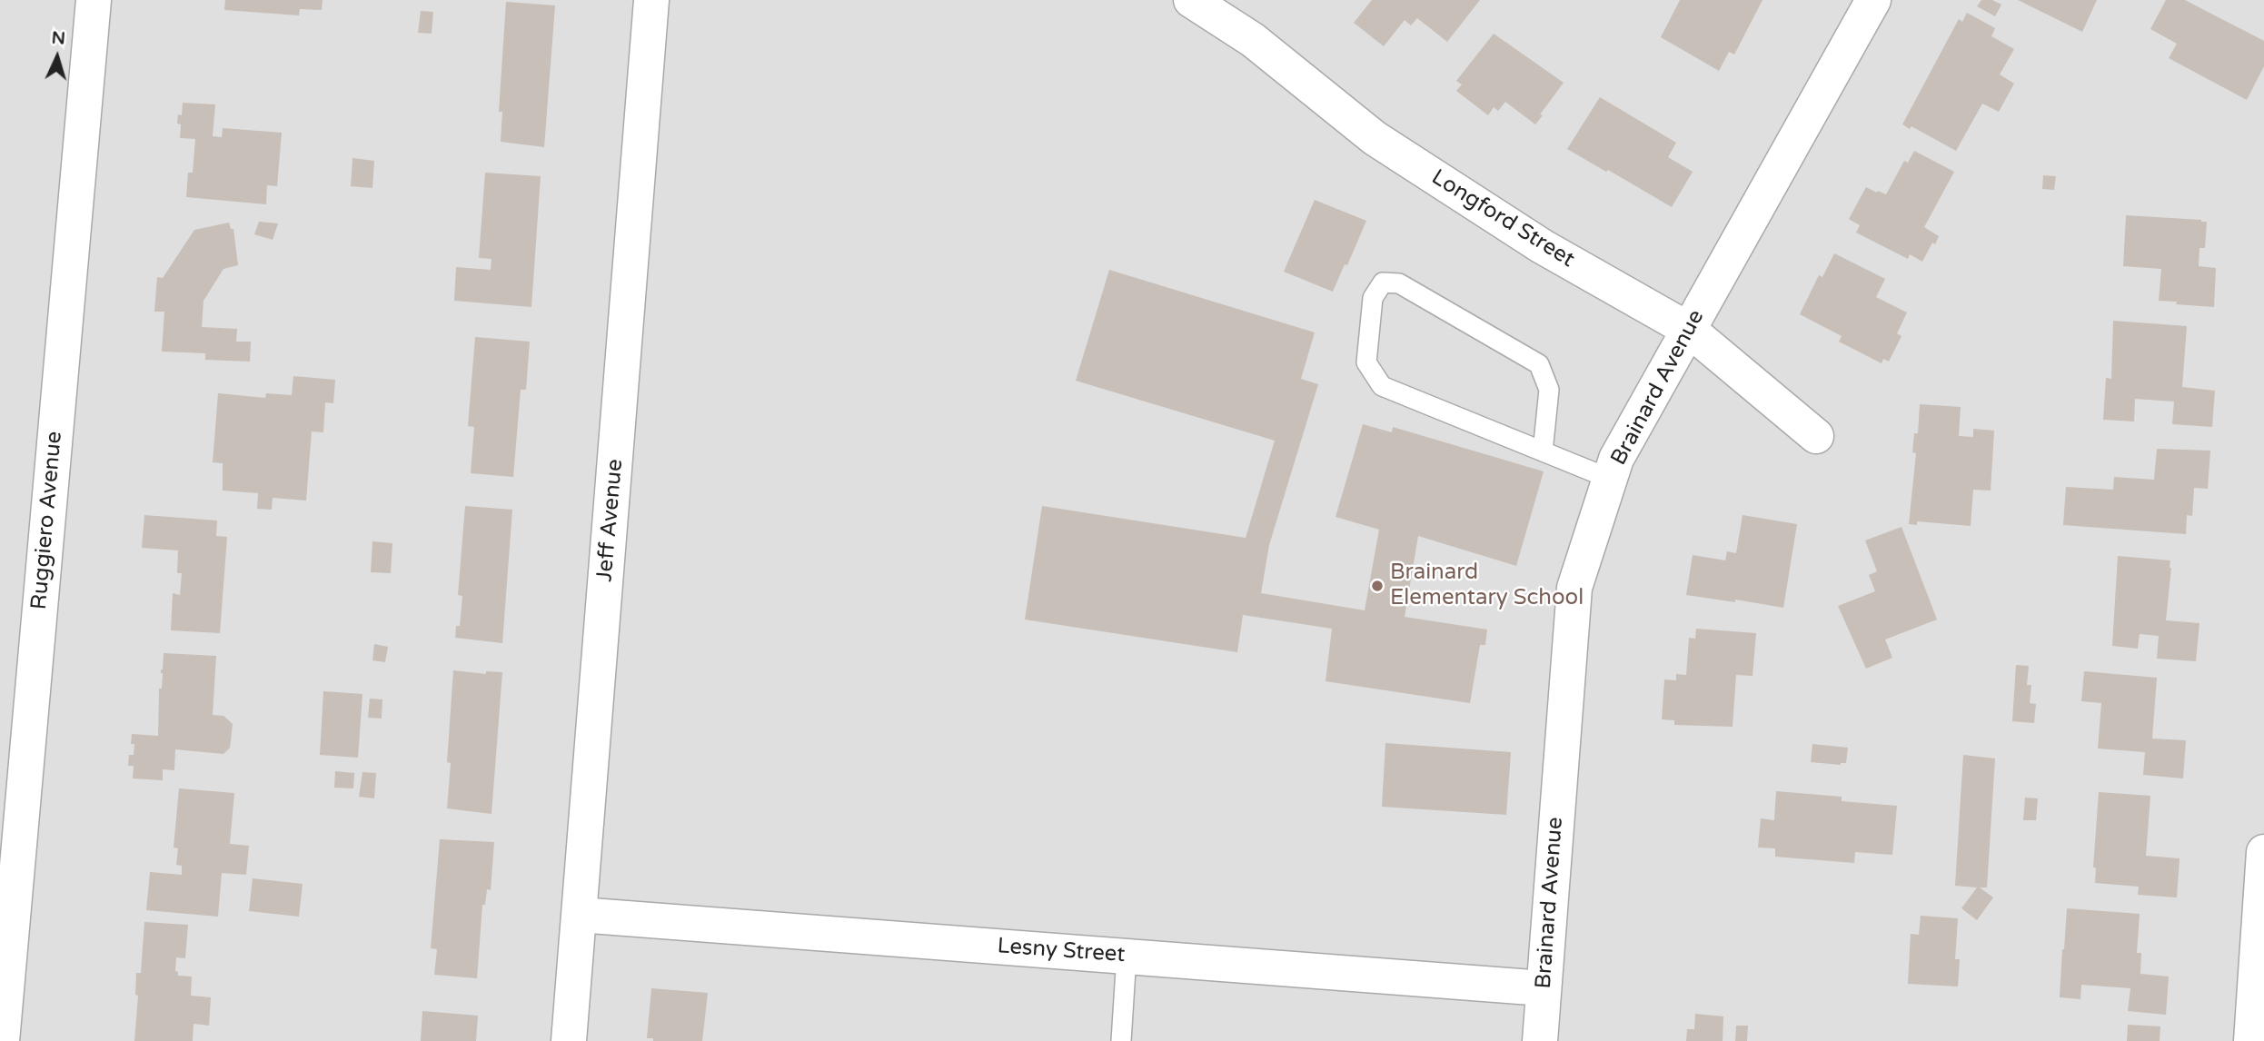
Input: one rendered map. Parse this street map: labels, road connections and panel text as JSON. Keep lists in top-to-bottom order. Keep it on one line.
{"streets":{"street":["Longford Street","Brainard Avenue","Ruggiero Avenue","Jeff Avenue","Lesny Street"]},"crossings":[["Longford Street","Brainard Avenue"],["Brainard Avenue","Lesny Street"],["Jeff Avenue","Lesny Street"]],"places":["Brainard Elementary School"],"north":"top"}
